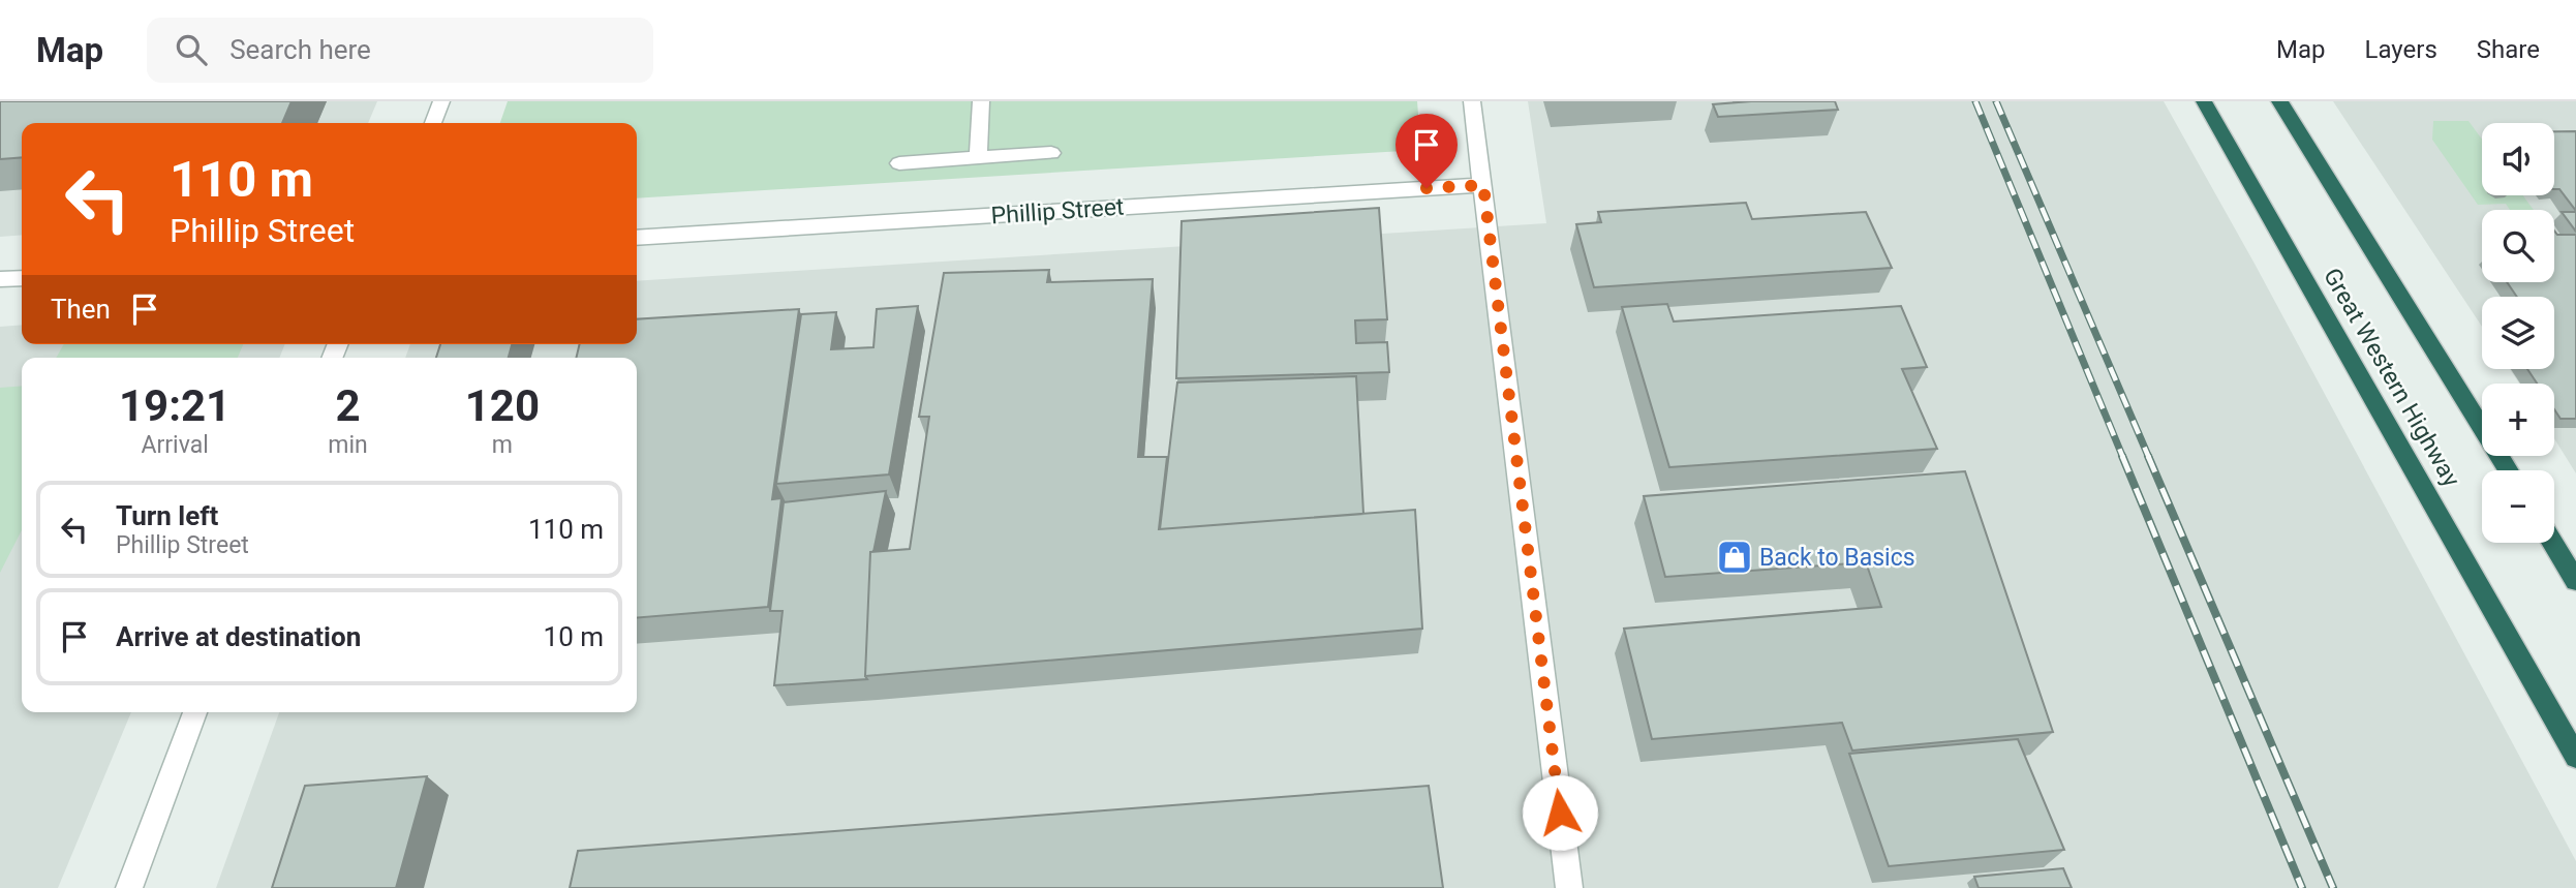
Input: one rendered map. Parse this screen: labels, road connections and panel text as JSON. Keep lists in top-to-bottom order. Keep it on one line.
{"streets":{"highway":["Great Western Highway"],"street":["Phillip Street"]},"places":{"shop":["Back to Basics"]},"page":{"header":"Map","search":"Search here","nav":["Map","Layers","Share"],"map_buttons":["+","−"],"turn":["110 m","Phillip Street"],"then":"Then","eta":["19:21","Arrival","2","min","120","m"],"list":[{"name":"Turn left","note":"Phillip Street","value":"110 m"},{"name":"Arrive at destination","value":"10 m"}]}}
